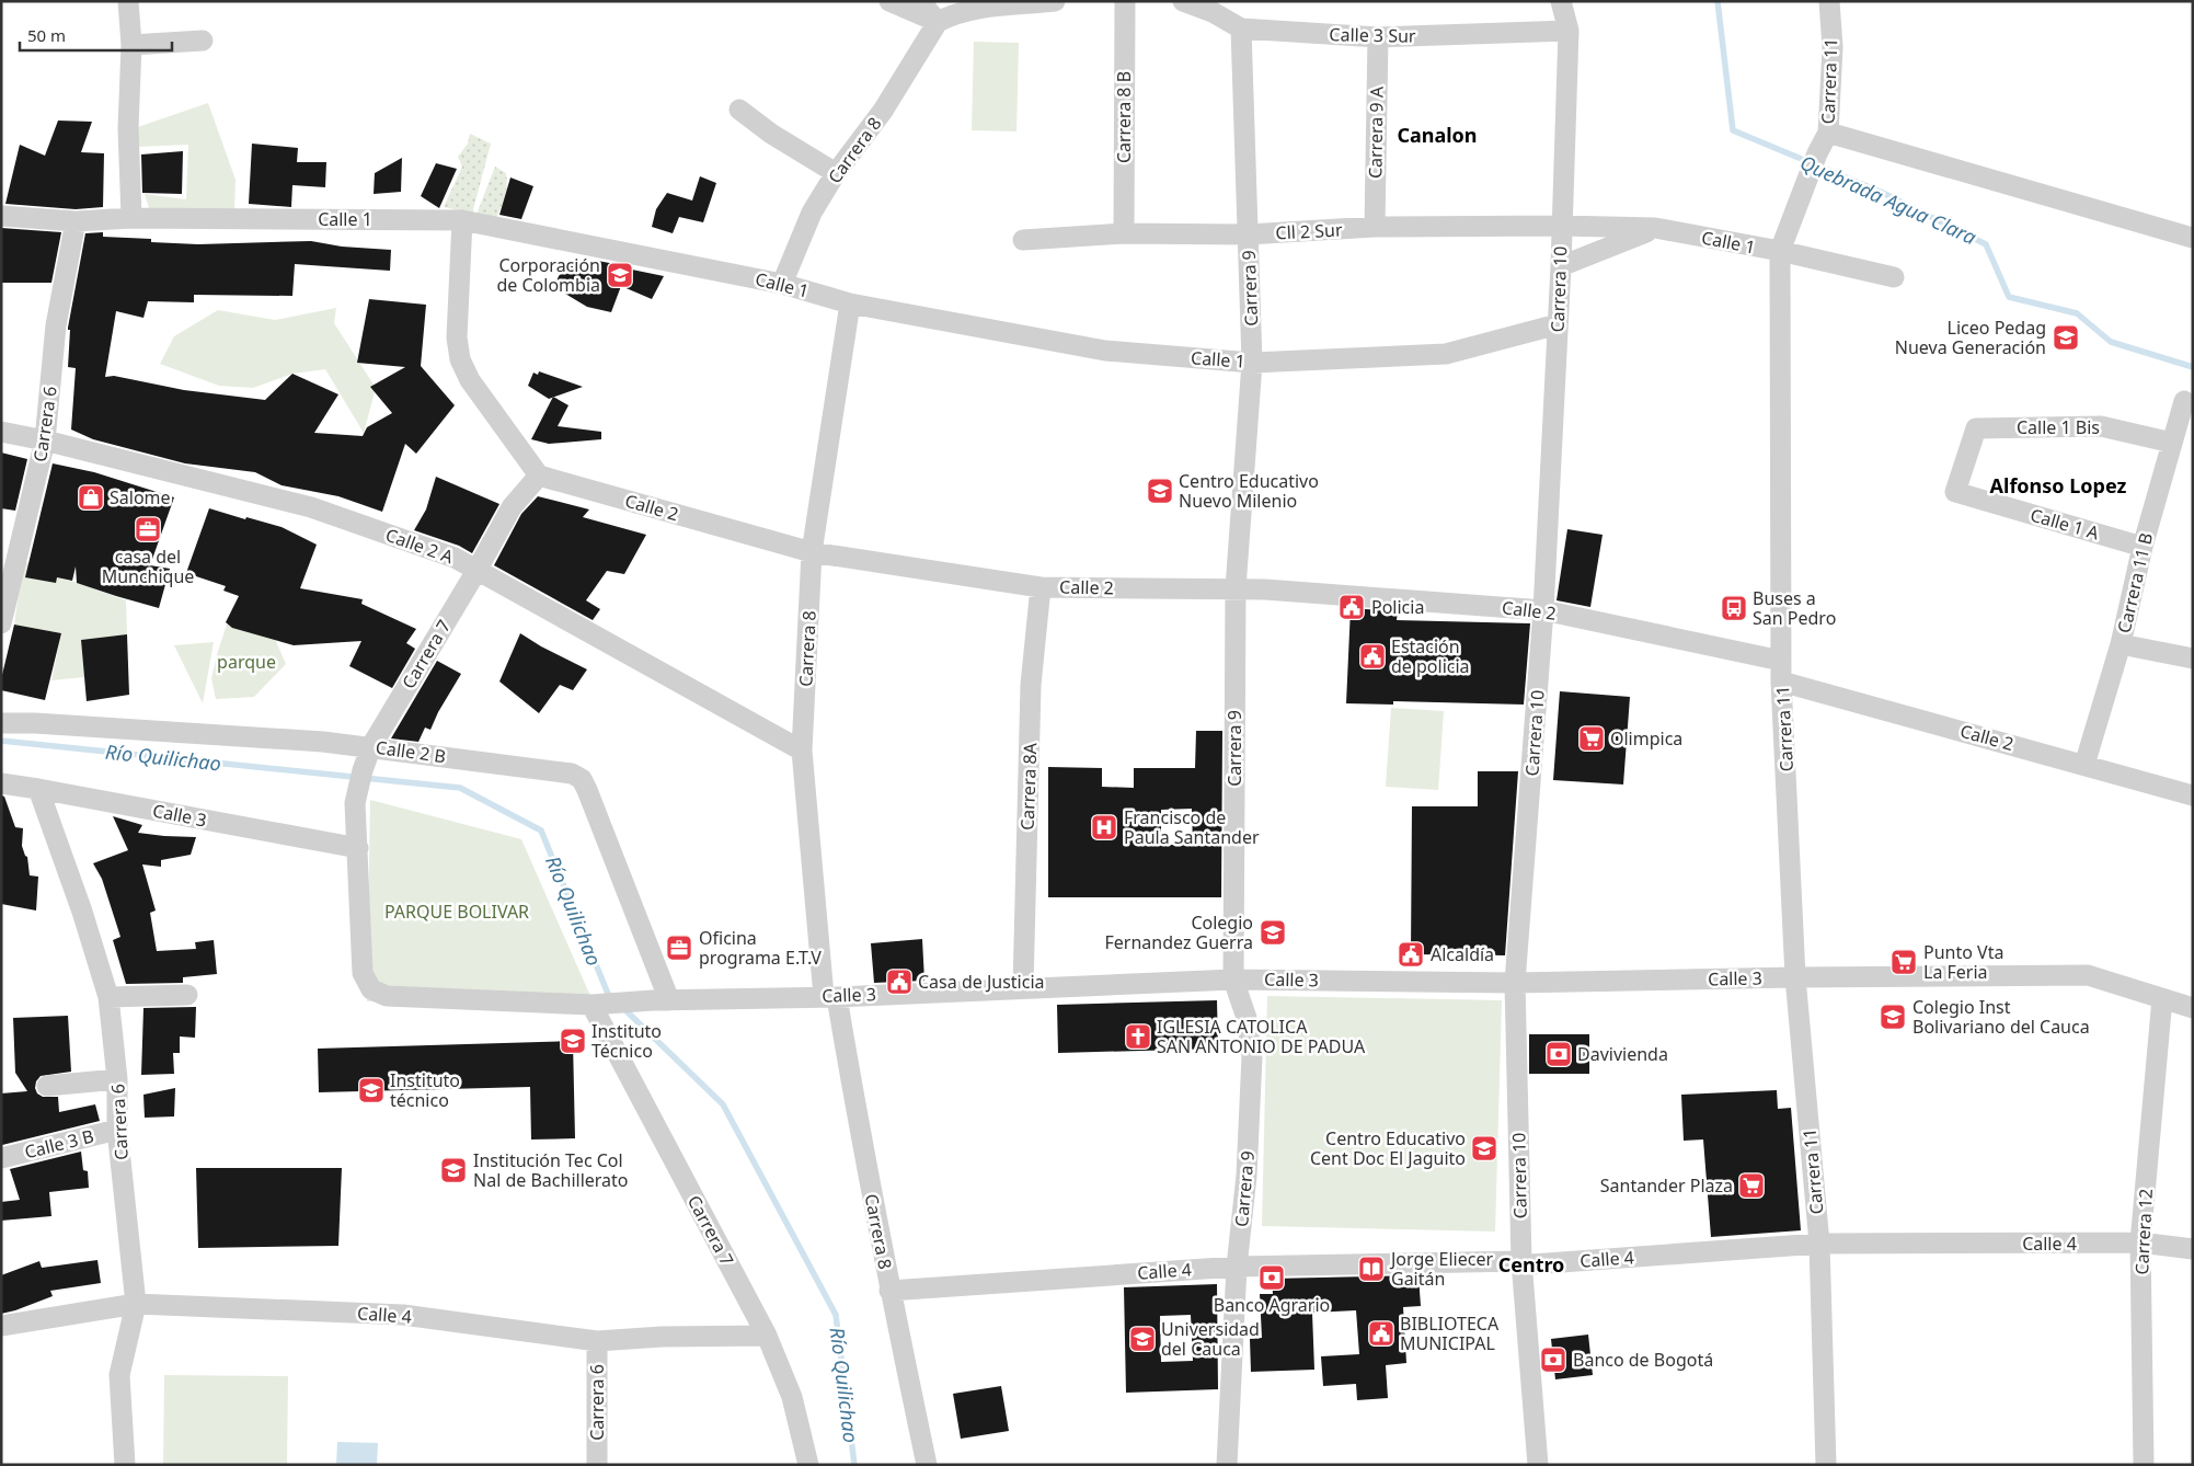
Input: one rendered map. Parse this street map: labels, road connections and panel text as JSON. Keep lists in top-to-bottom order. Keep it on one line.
{"streets":{"street":["Calle 3 Sur","Carrera 11","Carrera 8 B","Carrera 9 A","Carrera 8","Calle 1","Cll 2 Sur","Carrera 9","Carrera 10","Carrera 6","Calle 1 Bis","Calle 2","Calle 1 A","Calle 2 A","Carrera 11 B","Carrera 7","Calle 2 B","Carrera 8A","Calle 3","Calle 3 B","Carrera 12","Calle 4"]},"crossings":[["Calle 3 Sur","Carrera 9 A"],["Calle 3 Sur","Carrera 9"],["Calle 3 Sur","Carrera 10"],["Carrera 11","Calle 1"],["Carrera 11","Calle 2"],["Carrera 11","Calle 3"],["Carrera 11","Calle 4"],["Carrera 8 B","Cll 2 Sur"],["Carrera 9 A","Cll 2 Sur"],["Carrera 8","Calle 1"],["Carrera 8","Calle 2"],["Carrera 8","Calle 2 A"],["Carrera 8","Calle 3"],["Carrera 8","Calle 4"],["Calle 1","Cll 2 Sur"],["Calle 1","Carrera 9"],["Calle 1","Carrera 10"],["Calle 1","Carrera 6"],["Cll 2 Sur","Carrera 9"],["Cll 2 Sur","Carrera 10"],["Carrera 9","Calle 2"],["Carrera 9","Calle 3"],["Carrera 9","Calle 4"],["Carrera 10","Calle 2"],["Carrera 10","Calle 3"],["Carrera 10","Calle 4"],["Carrera 6","Calle 2 A"],["Carrera 6","Calle 3"],["Carrera 6","Calle 3 B"],["Carrera 6","Calle 4"],["Calle 1 Bis","Calle 1 A"],["Calle 1 Bis","Carrera 11 B"],["Calle 2","Carrera 11 B"],["Calle 2","Carrera 7"],["Calle 2","Carrera 8A"],["Calle 1 A","Carrera 11 B"],["Calle 2 A","Carrera 7"],["Carrera 7","Calle 2 B"],["Carrera 7","Calle 3"],["Carrera 7","Calle 4"],["Calle 2 B","Calle 3"],["Carrera 8A","Calle 3"],["Calle 3","Carrera 12"],["Carrera 12","Calle 4"]],"districts":["Canalon","Alfonso Lopez","Centro"],"water":["Quebrada Agua Clara","Río Quilichao"],"parks":["parque","PARQUE BOLIVAR"],"places":{"school or university":["Corporación de Colombia","Liceo Pedag Nueva Generación","Centro Educativo Nuevo Milenio","Colegio Fernandez Guerra","Colegio Inst Bolivariano del Cauca","Instituto Técnico","Instituto técnico","Centro Educativo Cent Doc El Jaguito","Institución Tec Col Nal de Bachillerato","Universidad del Cauca"],"shop":["Salome"],"office":["casa del Munchique","Oficina programa E.T.V"],"public building":["Policia","Estación de policia","Alcaldía","Casa de Justicia","BIBLIOTECA MUNICIPAL"],"bus stop":["Buses a San Pedro"],"supermarket":["Olimpica","Punto Vta La Feria","Santander Plaza"],"hospital":["Francisco de Paula Santander"],"church":["IGLESIA CATOLICA SAN ANTONIO DE PADUA"],"bank":["Davivienda","Banco Agrario","Banco de Bogotá"],"library":["Jorge Eliecer Gaitán"]},"scale_bar":"50 m"}
